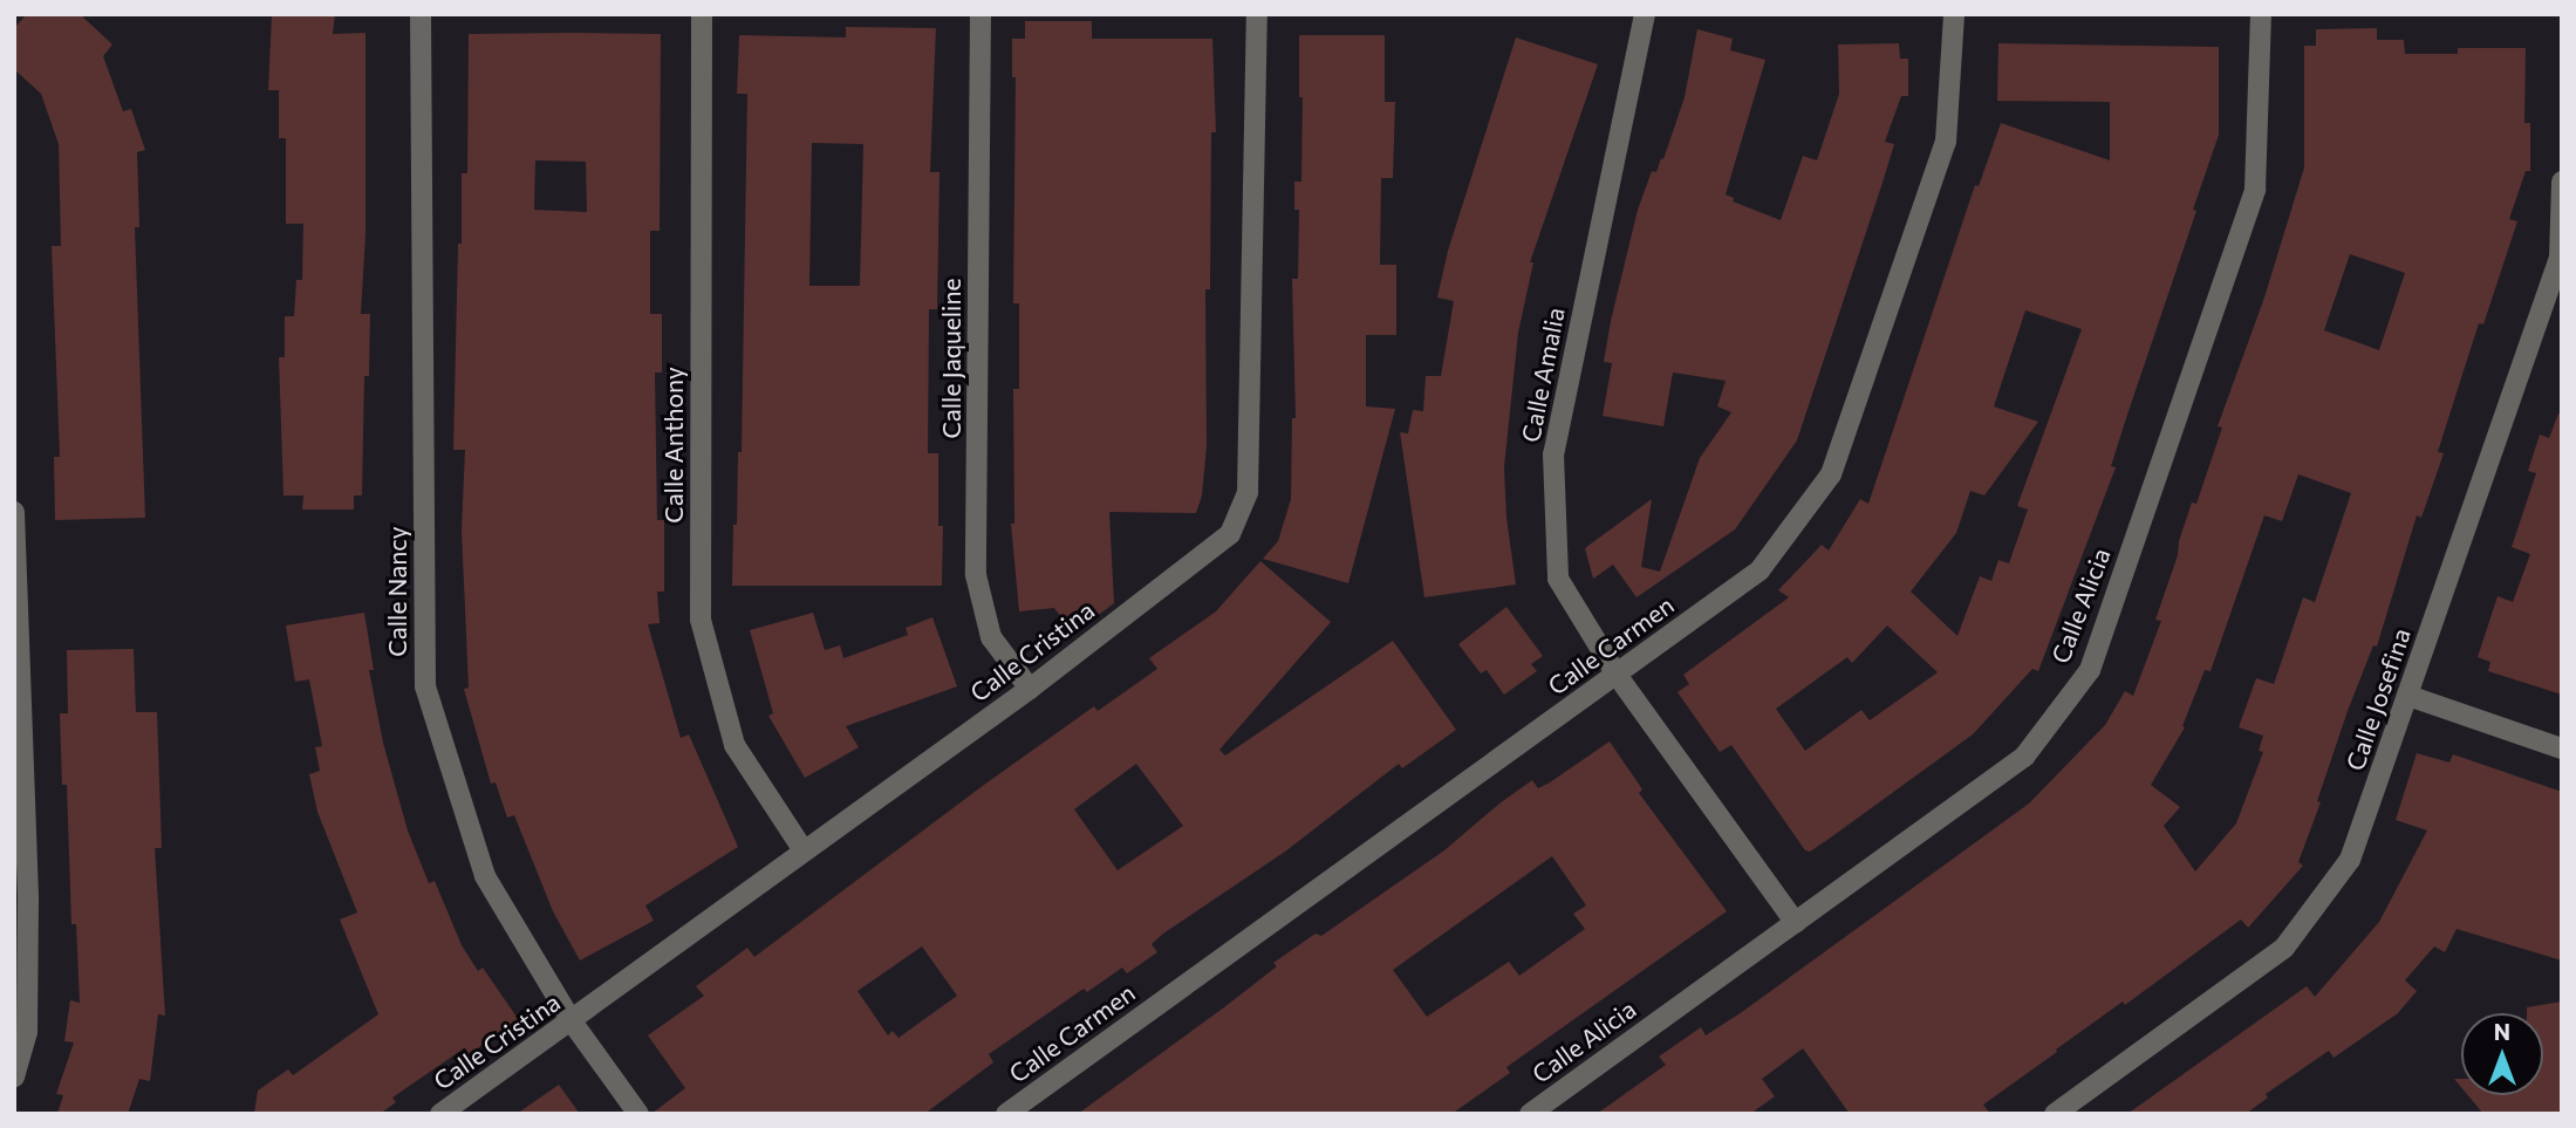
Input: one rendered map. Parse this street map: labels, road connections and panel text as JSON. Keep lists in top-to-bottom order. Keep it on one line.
{"streets":{"street":["Calle Jaqueline","Calle Amalia","Calle Anthony","Calle Nancy","Calle Alicia","Calle Carmen","Calle Cristina","Calle Josefina"]},"crossings":[["Calle Jaqueline","Calle Cristina"],["Calle Amalia","Calle Alicia"],["Calle Amalia","Calle Carmen"],["Calle Anthony","Calle Cristina"],["Calle Nancy","Calle Cristina"]],"north":"top"}
